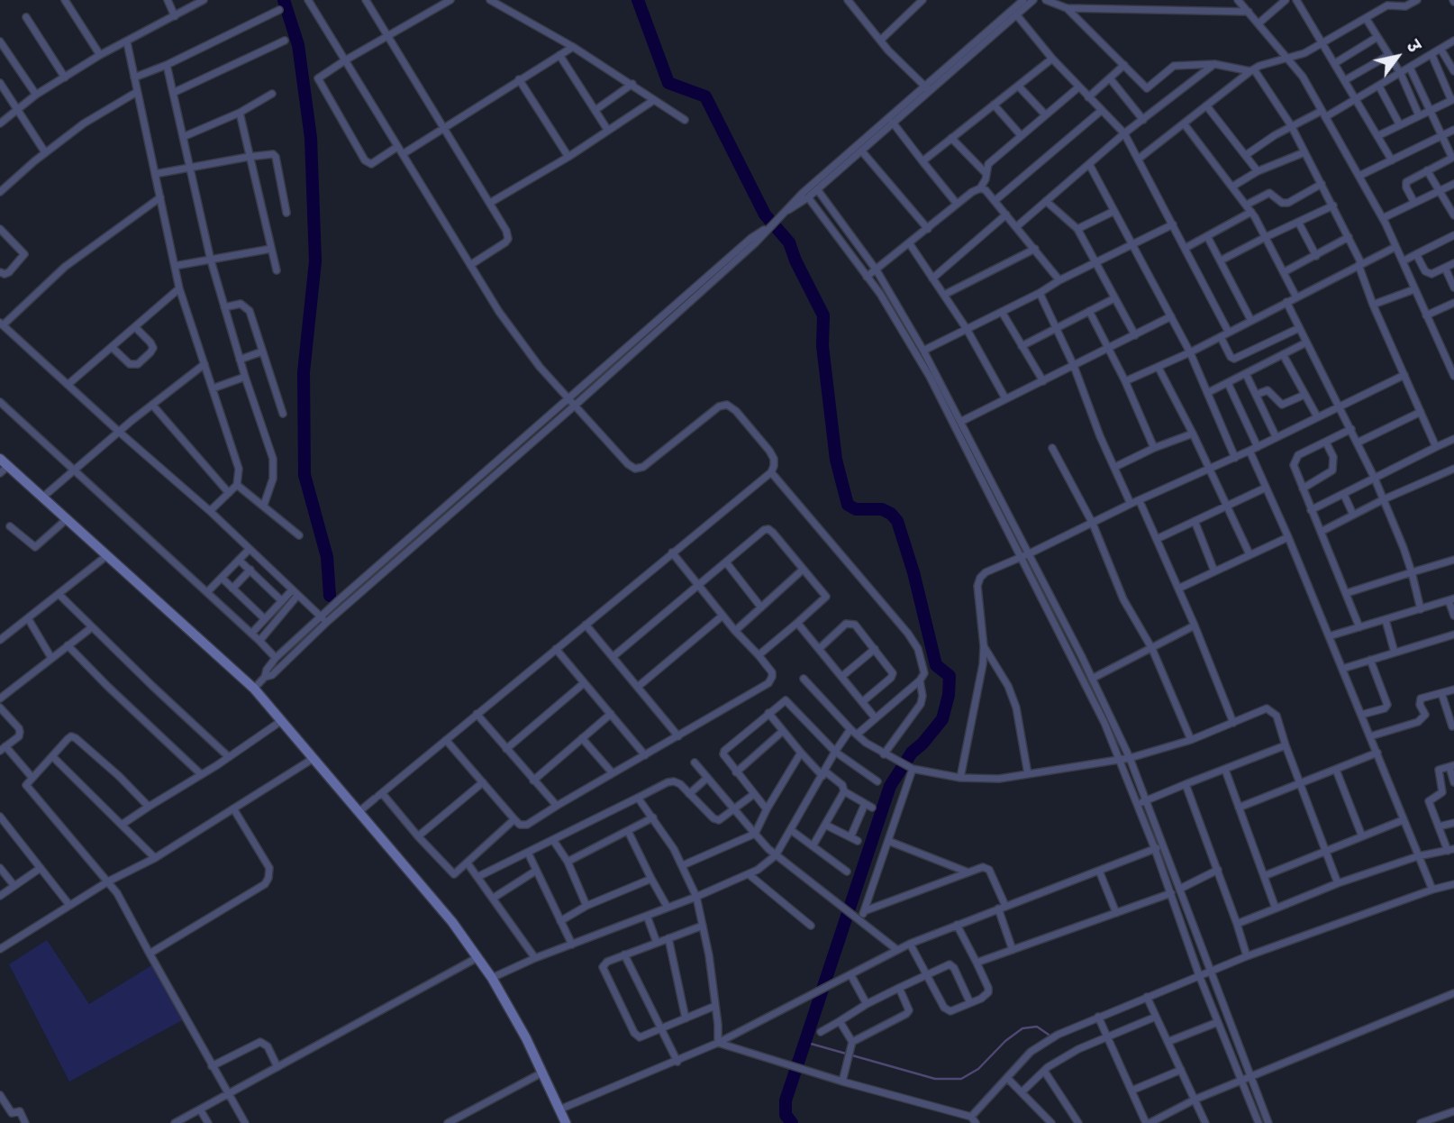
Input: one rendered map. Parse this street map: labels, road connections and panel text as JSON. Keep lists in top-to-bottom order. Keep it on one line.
{"north":"top right"}
